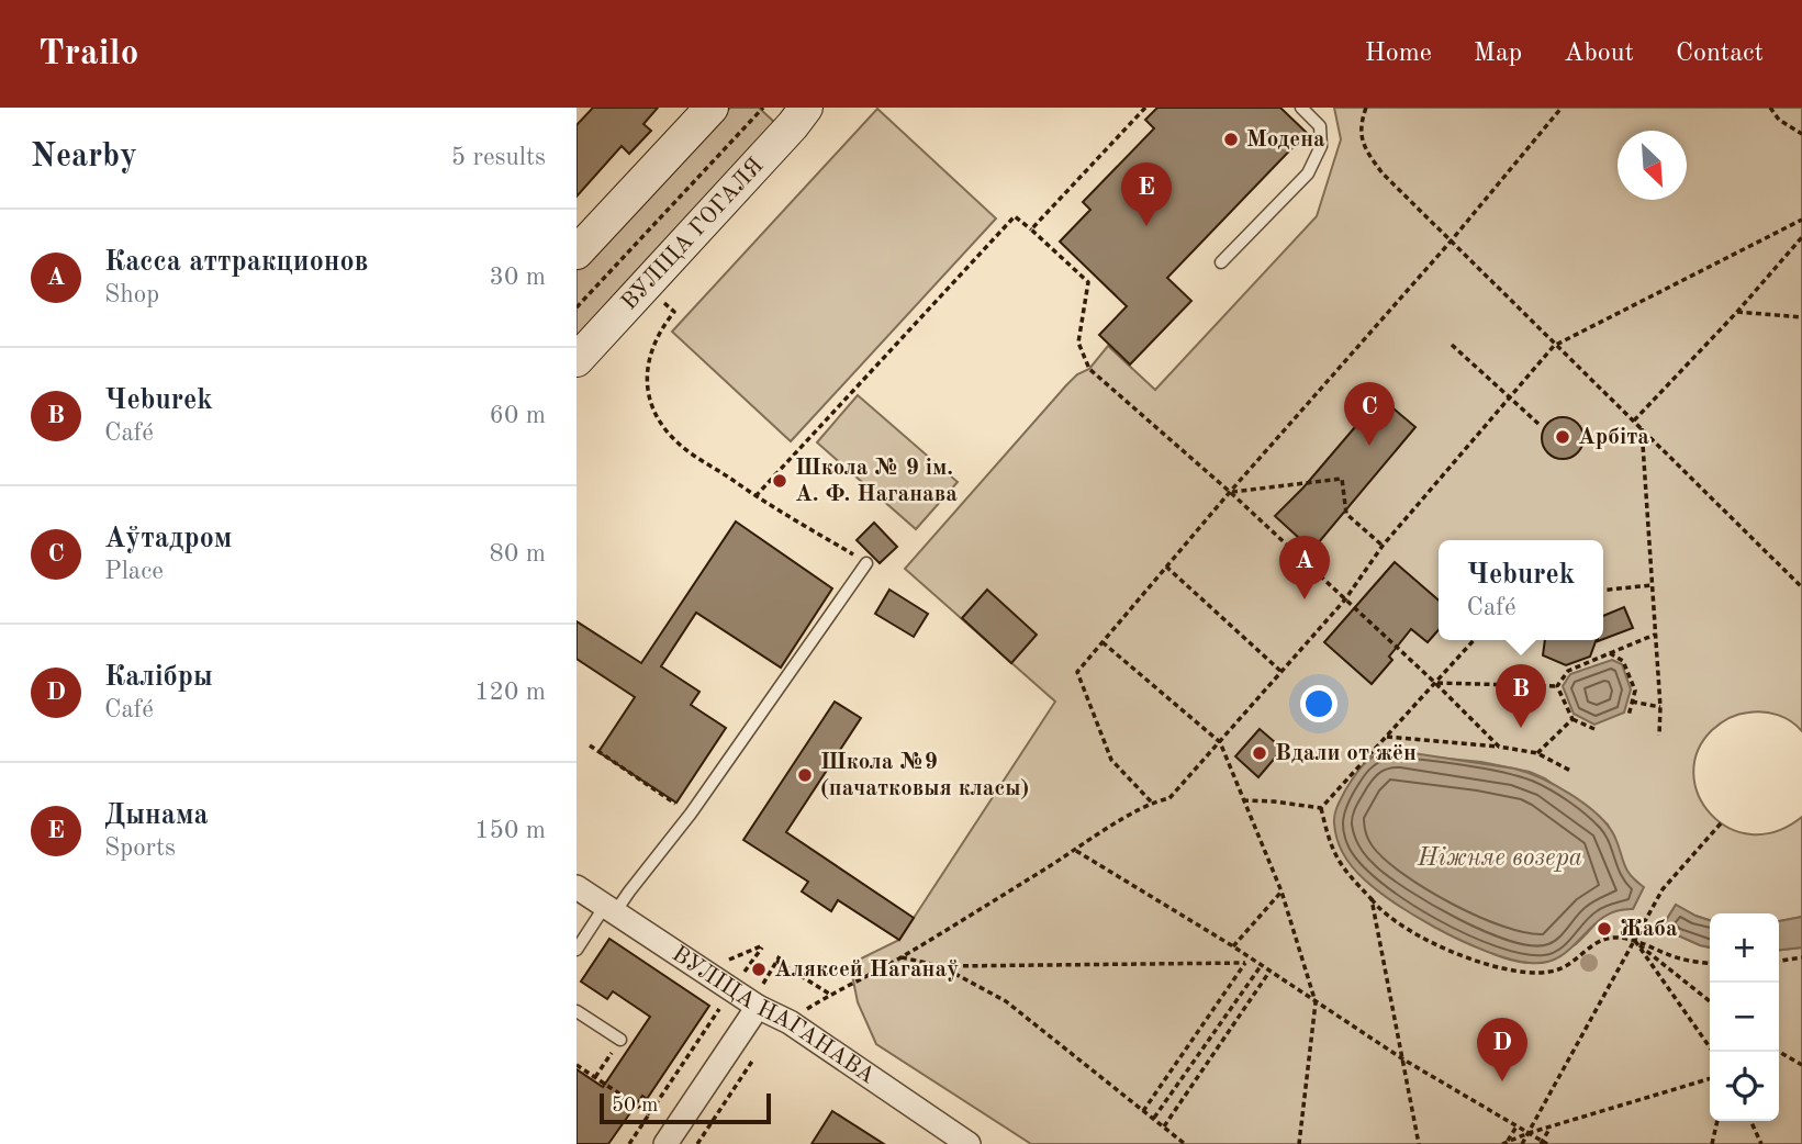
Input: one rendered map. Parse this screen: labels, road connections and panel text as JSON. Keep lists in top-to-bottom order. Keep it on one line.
{"streets":{"main road":["ВУЛІЦА ГОГАЛЯ"],"street":["ВУЛІЦА НАГАНАВА"]},"water":["Ніжняе возера"],"places":["Модена","Арбіта","Школа № 9 ім. А. Ф. Наганава","Вдали от жён","Школа №9 (пачатковыя класы)","Жаба","Аляксей Наганаў"],"scale_bar":"50 m","north":"bottom right","page":{"header":"Trailo","nav":["Home","Map","About","Contact"],"heading":["Nearby","5 results"],"pins":["E","C","A","B","D"],"list":[{"mark":"A","name":"Касса аттракционов","note":"Shop","value":"30 m"},{"mark":"B","name":"Чeburek","note":"Café","value":"60 m"},{"mark":"C","name":"Аўтадром","note":"Place","value":"80 m"},{"mark":"D","name":"Калібры","note":"Café","value":"120 m"},{"mark":"E","name":"Дынама","note":"Sports","value":"150 m"}],"popup":["Чeburek","Café"],"map_buttons":["+","−"],"scale":"50 m"}}
